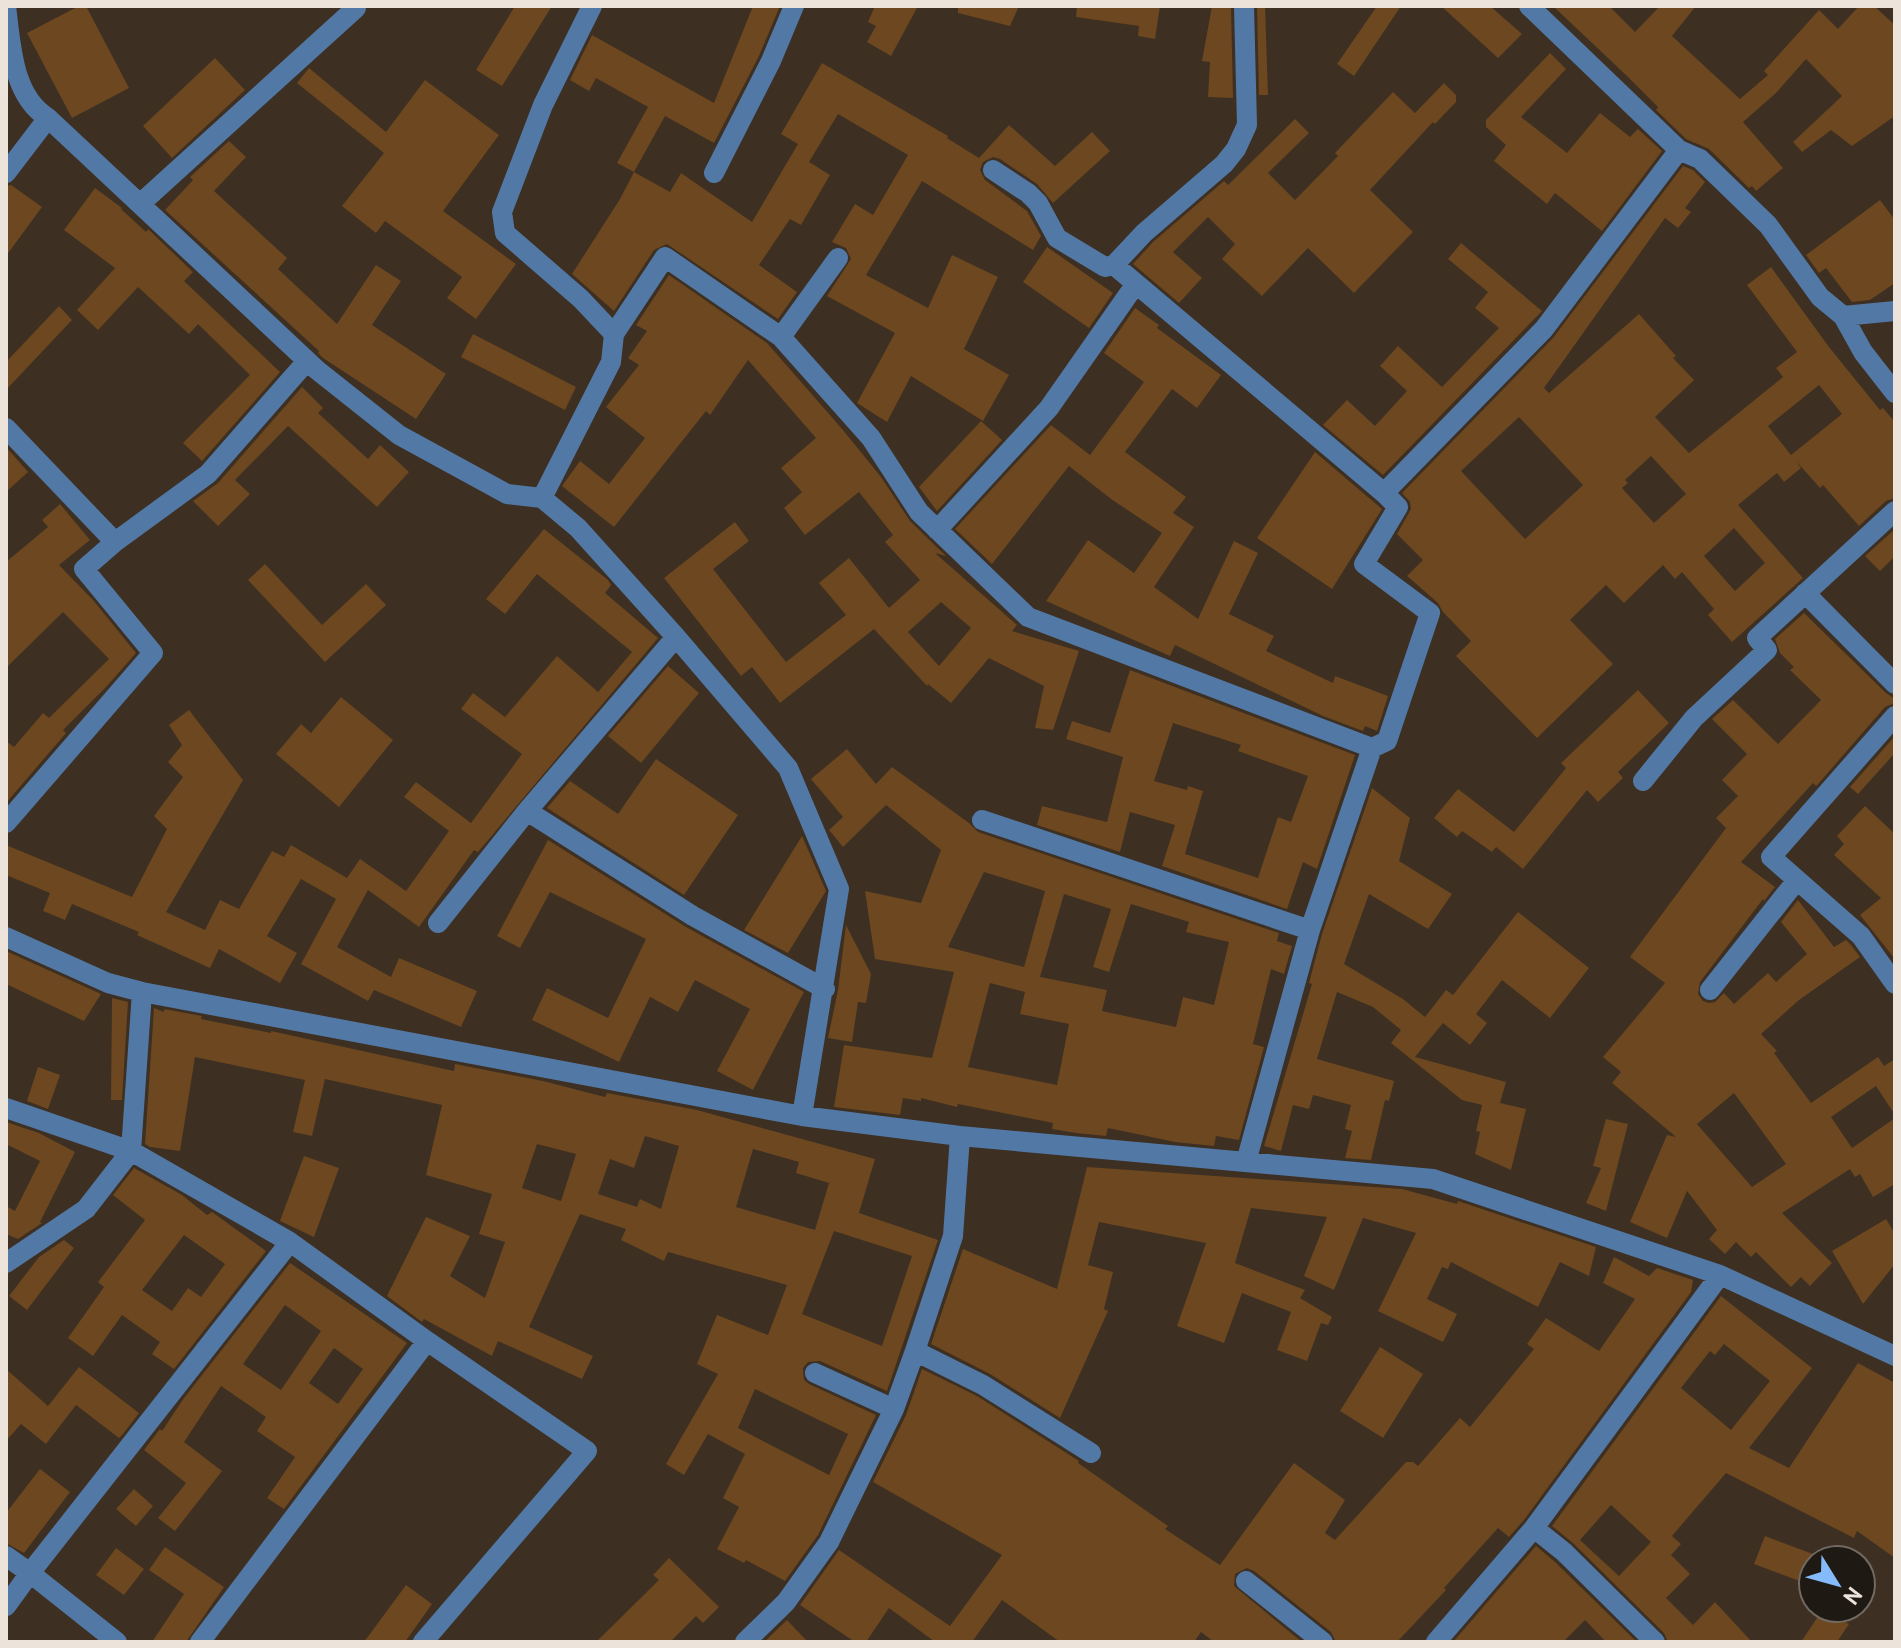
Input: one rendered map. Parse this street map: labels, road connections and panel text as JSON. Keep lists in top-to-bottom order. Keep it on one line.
{"north":"bottom right"}
